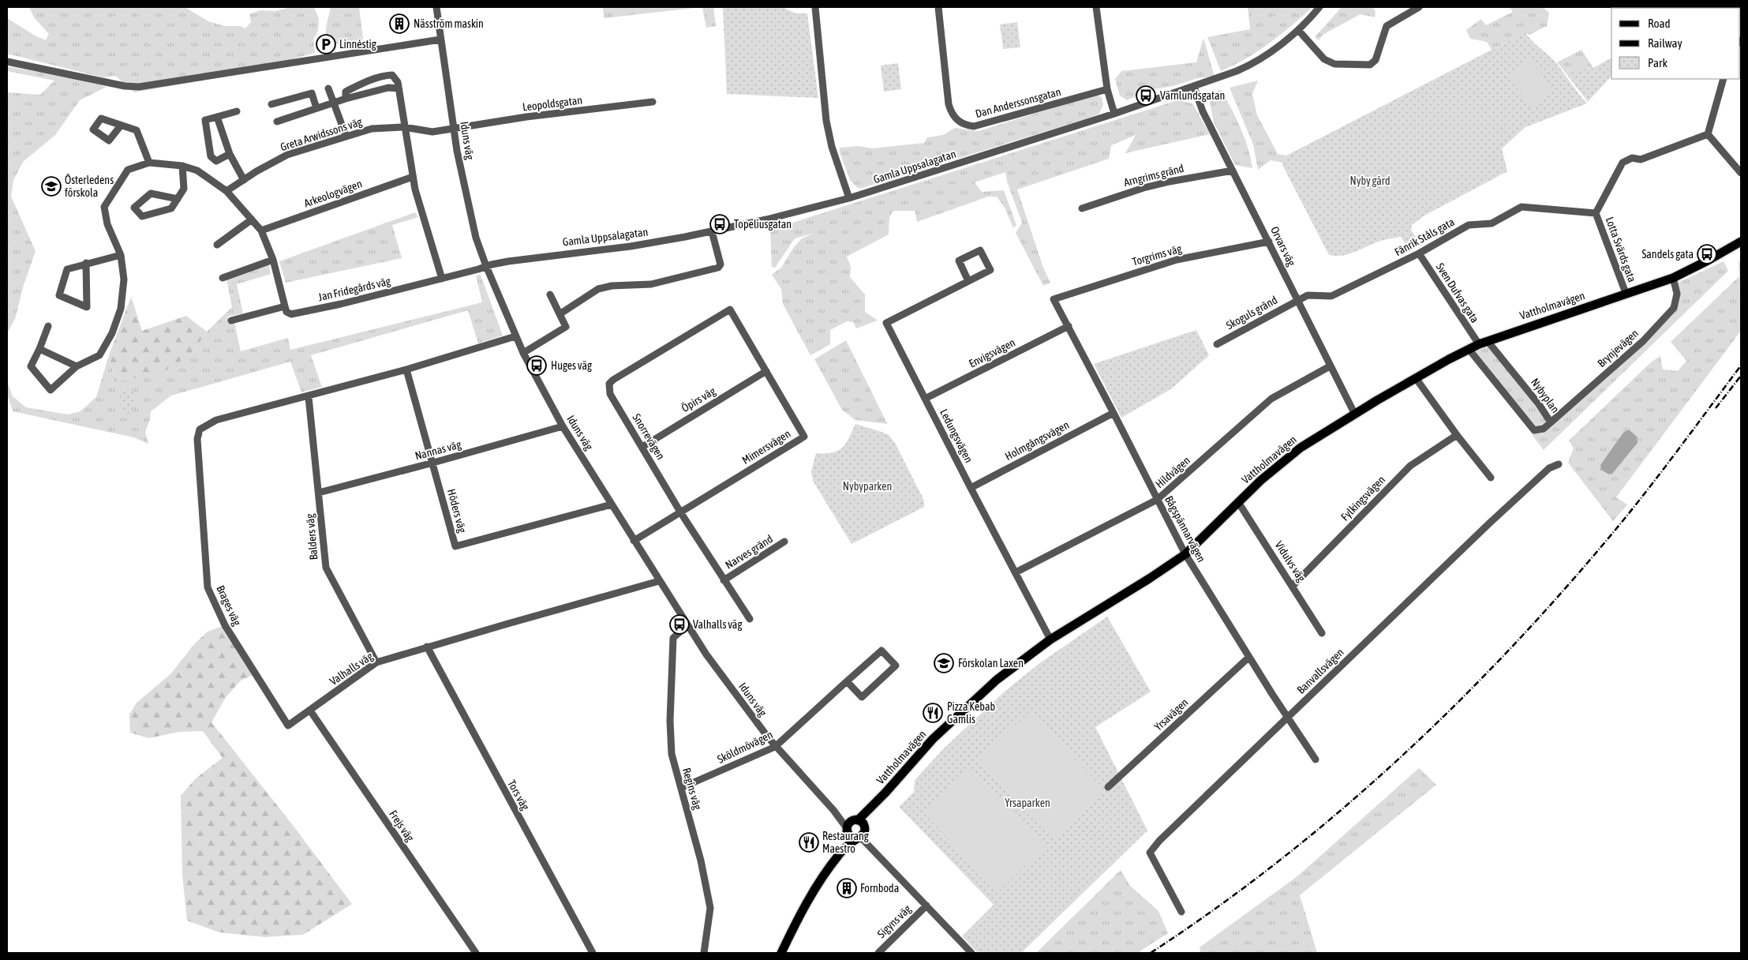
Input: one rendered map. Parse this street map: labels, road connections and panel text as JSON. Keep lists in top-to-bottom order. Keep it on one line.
{"streets":{"main road":["Vattholmavägen"],"street":["Dan Anderssonsgatan","Leopoldsgatan","Greta Arwidssons väg","Iduns väg","Gamla Uppsalagatan","Arngrims gränd","Arkeologvägen","Fänrik Ståls gata","Orvars väg","Lotta Svärds gata","Torgrims väg","Jan Fridegårds väg","Sven Dufvas gata","Skoguls gränd","Brynjevägen","Envigsvägen","Nybyplan","Öpirs väg","Ledungsvägen","Snorrevägen","Holmgångsvägen","Mimersvägen","Nannas väg","Hildvägen","Fylkingsvägen","Höders väg","Bågspännarvägen","Balders väg","Narves gränd","Vidulvs väg","Brages väg","Valhalls väg","Banvallsvägen","Yrsavägen","Sköldmövägen","Regins väg","Tors väg","Frejs väg","Sigyns väg"]},"crossings":[["Leopoldsgatan","Greta Arwidssons väg"],["Leopoldsgatan","Iduns väg"],["Greta Arwidssons väg","Iduns väg"],["Iduns väg","Gamla Uppsalagatan"],["Iduns väg","Jan Fridegårds väg"],["Iduns väg","Vattholmavägen"],["Iduns väg","Mimersvägen"],["Iduns väg","Nannas väg"],["Iduns väg","Höders väg"],["Iduns väg","Valhalls väg"],["Iduns väg","Sköldmövägen"],["Gamla Uppsalagatan","Orvars väg"],["Gamla Uppsalagatan","Jan Fridegårds väg"],["Arngrims gränd","Orvars väg"],["Fänrik Ståls gata","Orvars väg"],["Fänrik Ståls gata","Lotta Svärds gata"],["Fänrik Ståls gata","Sven Dufvas gata"],["Fänrik Ståls gata","Skoguls gränd"],["Orvars väg","Torgrims väg"],["Orvars väg","Vattholmavägen"],["Orvars väg","Skoguls gränd"],["Orvars väg","Hildvägen"],["Lotta Svärds gata","Vattholmavägen"],["Torgrims väg","Bågspännarvägen"],["Sven Dufvas gata","Vattholmavägen"],["Sven Dufvas gata","Nybyplan"],["Vattholmavägen","Brynjevägen"],["Vattholmavägen","Nybyplan"],["Vattholmavägen","Ledungsvägen"],["Vattholmavägen","Bågspännarvägen"],["Vattholmavägen","Vidulvs väg"],["Brynjevägen","Nybyplan"],["Envigsvägen","Ledungsvägen"],["Envigsvägen","Bågspännarvägen"],["Öpirs väg","Snorrevägen"],["Öpirs väg","Mimersvägen"],["Ledungsvägen","Holmgångsvägen"],["Ledungsvägen","Hildvägen"],["Snorrevägen","Mimersvägen"],["Snorrevägen","Narves gränd"],["Holmgångsvägen","Bågspännarvägen"],["Nannas väg","Höders väg"],["Nannas väg","Balders väg"],["Hildvägen","Bågspännarvägen"],["Fylkingsvägen","Vidulvs väg"],["Bågspännarvägen","Banvallsvägen"],["Bågspännarvägen","Yrsavägen"],["Balders väg","Brages väg"],["Balders väg","Valhalls väg"],["Brages väg","Valhalls väg"],["Brages väg","Frejs väg"],["Valhalls väg","Tors väg"],["Valhalls väg","Frejs väg"],["Sköldmövägen","Regins väg"]],"parks":["Nyby gård","Nybyparken","Yrsaparken"],"places":{"building":["Näsström maskin","Fornboda"],"parking":["Linnéstig"],"bus stop":["Värnlundsgatan","Topeliusgatan","Sandels gata","Huges väg","Valhalls väg"],"school or university":["Österledens förskola","Förskolan Laxen"],"restaurant":["Pizza Kebab Gamlis","Restaurang Maestro"]},"legend":["Road","Railway","Park"]}
